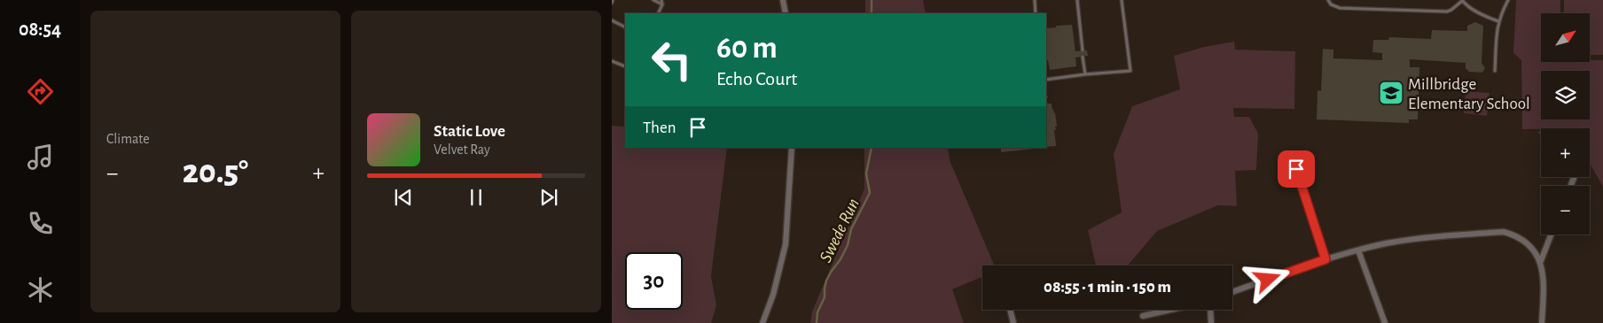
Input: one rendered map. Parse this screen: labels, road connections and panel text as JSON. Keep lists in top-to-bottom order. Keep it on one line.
{"water":["Swede Run"],"places":{"school or university":["Millbridge Elementary School"]},"north":"top right","page":{"tabs":"08:54","tile":"Climate","map_buttons":["+","−"],"turn":["60 m","Echo Court"],"then":"Then","song":["Static Love","Velvet Ray"],"heat":["−","20.5°","+"],"limit":"30","trip":"08:55 · 1 min · 150 m"}}
